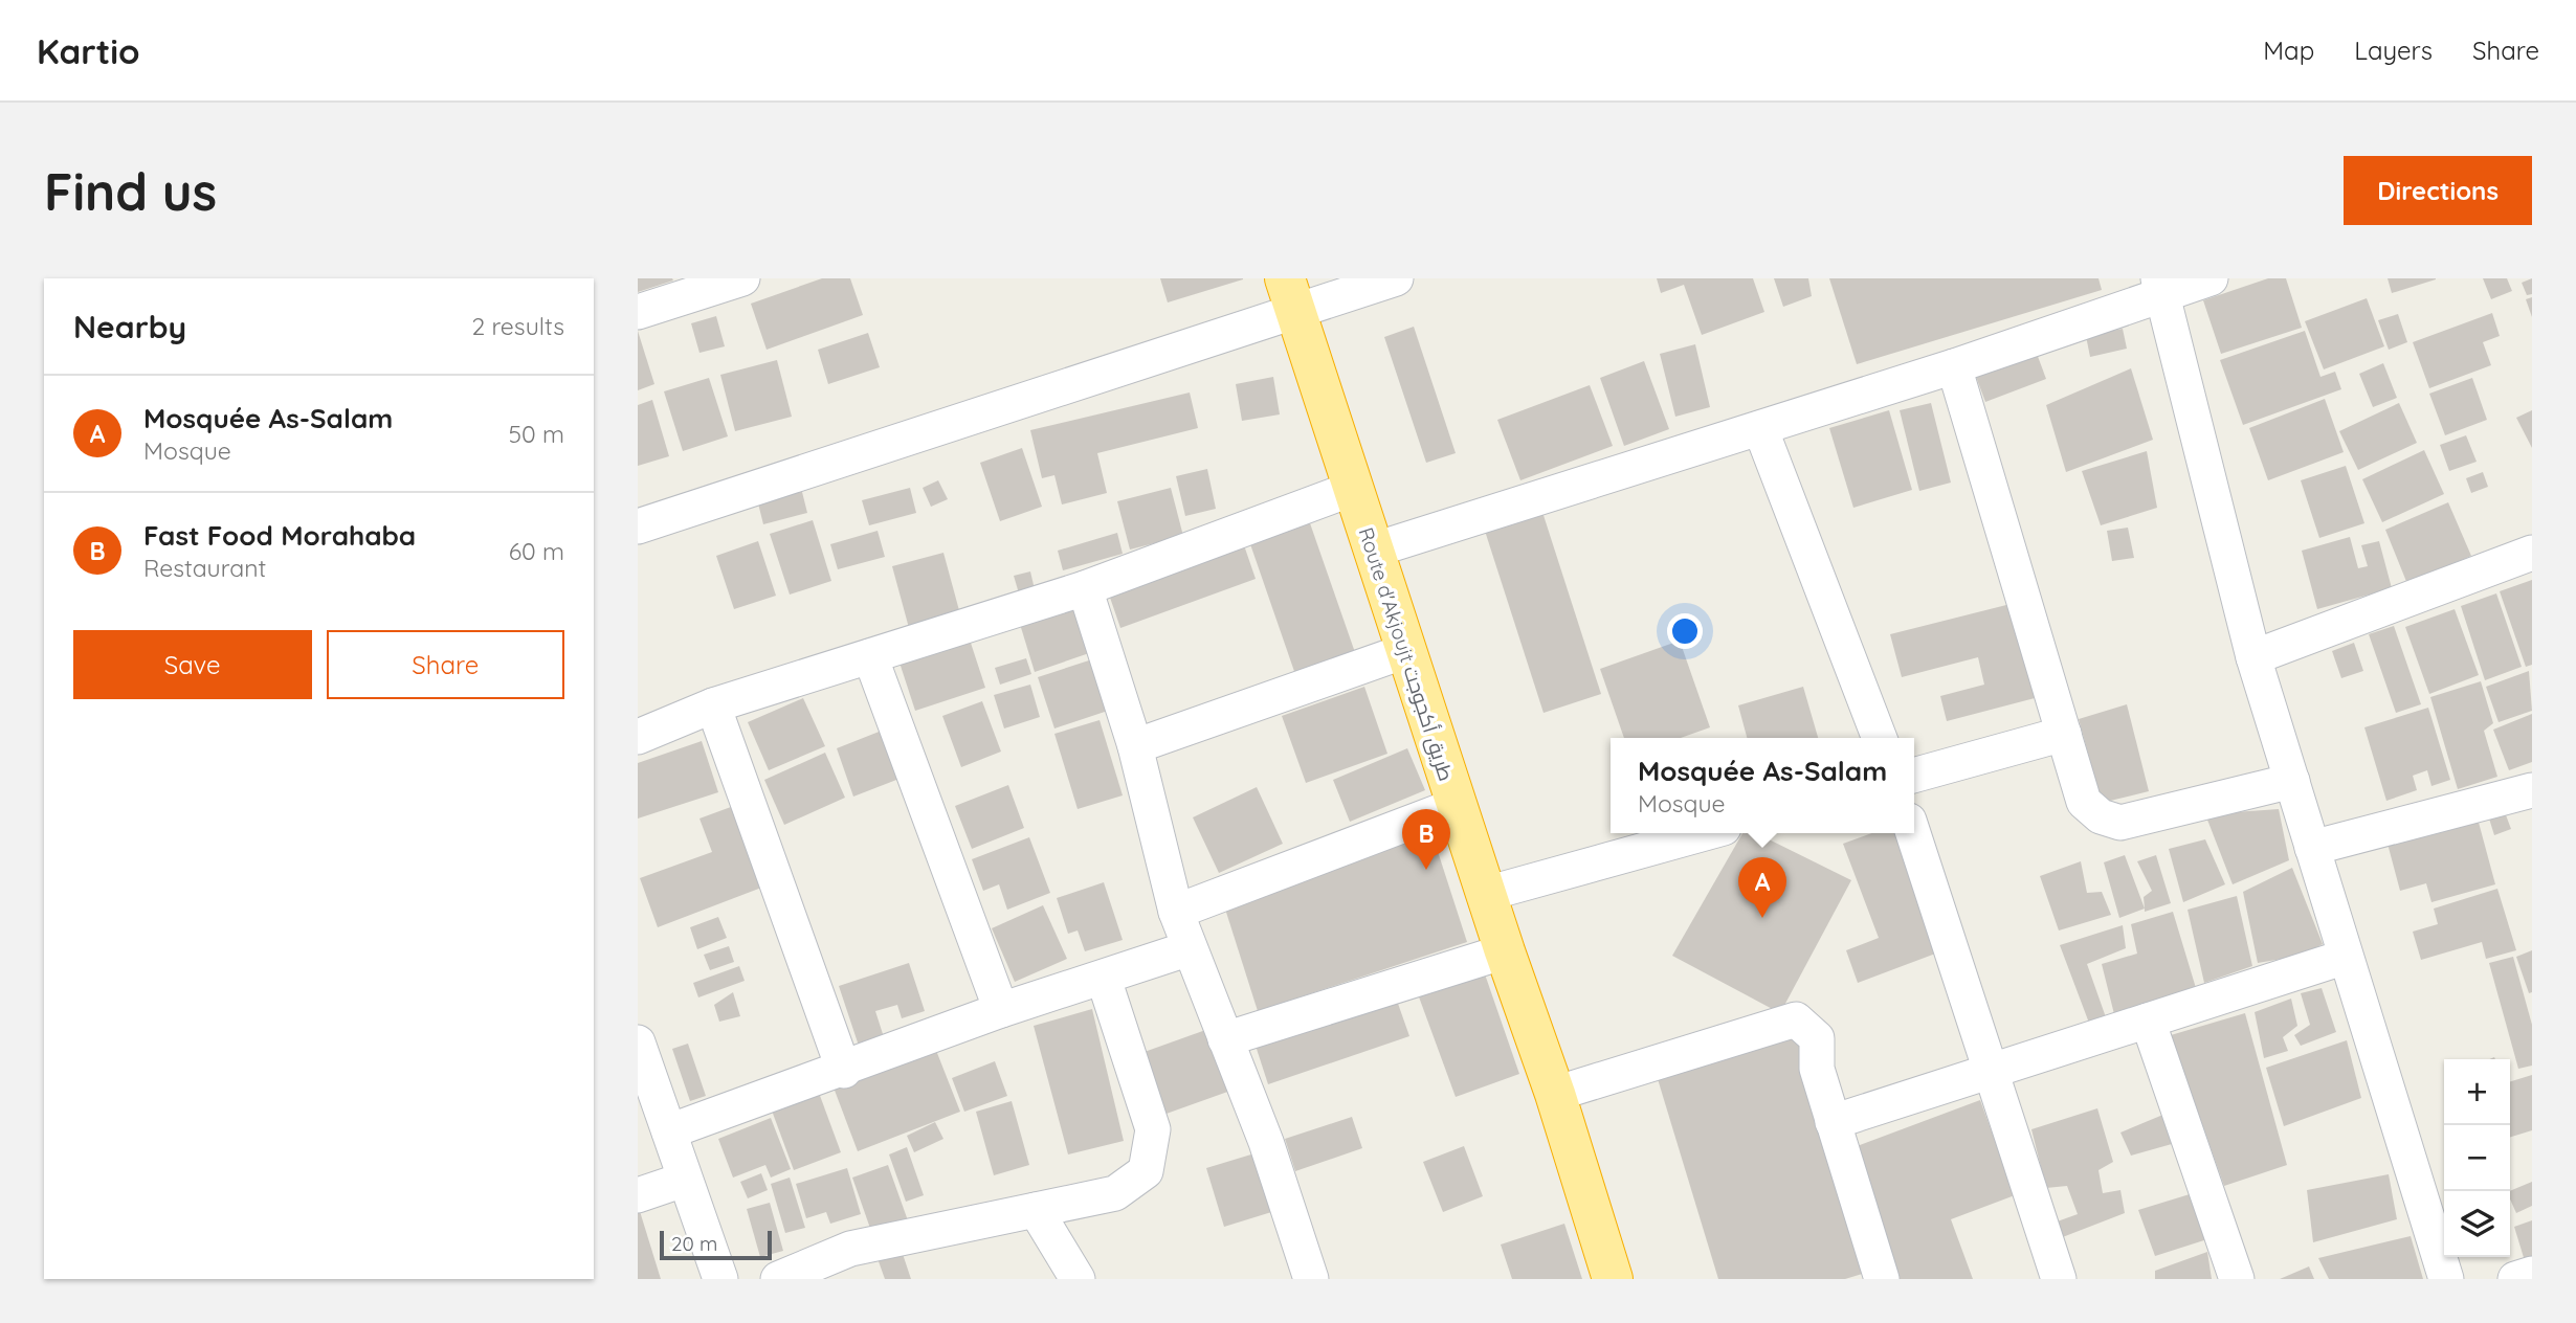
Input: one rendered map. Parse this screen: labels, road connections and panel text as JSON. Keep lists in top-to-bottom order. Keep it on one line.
{"streets":{"highway":["Route d'Akjoujt طريق أكجوجت"]},"scale_bar":"20 m","page":{"header":"Kartio","nav":["Map","Layers","Share"],"buttons":["Directions",["Save","Share"]],"title":"Find us","heading":["Nearby","2 results"],"list":[{"mark":"A","name":"Mosquée As-Salam","note":"Mosque","value":"50 m"},{"mark":"B","name":"Fast Food Morahaba","note":"Restaurant","value":"60 m"}],"popup":["Mosquée As-Salam","Mosque"],"pins":["B","A"],"map_buttons":["+","−"],"scale":"20 m"}}
